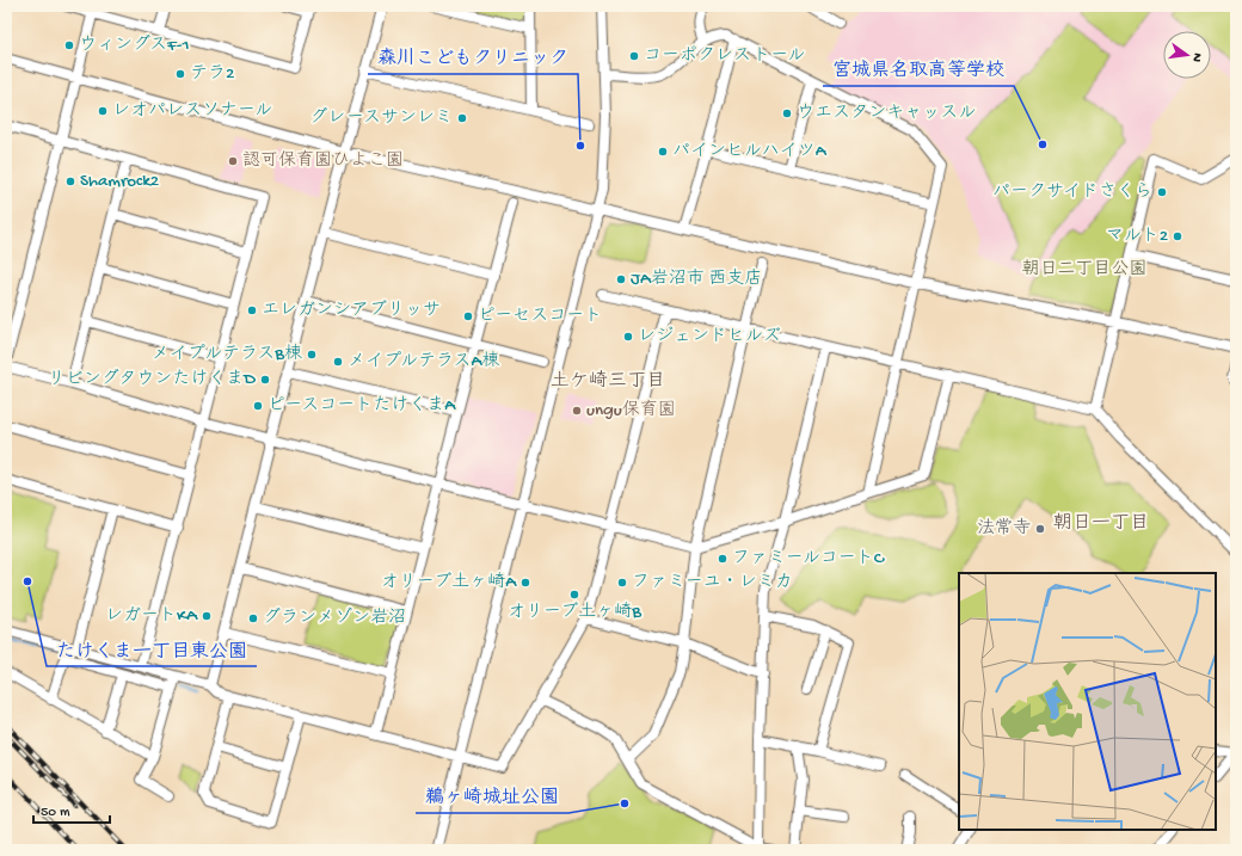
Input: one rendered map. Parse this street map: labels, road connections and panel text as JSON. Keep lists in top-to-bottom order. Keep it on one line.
{"districts":["土ケ崎三丁目","朝日一丁目"],"parks":["朝日二丁目公園"],"places":["ウィングスF-1","コーポクレストール","テラ2","レオパレスソナール","ウエスタンキャッスル","グレースサンレミ","宮城県名取高等学校","森川こどもクリニック","パインヒルハイツA","認可保育園ひよこ園","Shamrock2","パークサイドさくら","マルト2","JA岩沼市 西支店","エレガンシアブリッサ","ピーセスコート","レジェンドヒルズ","メイプルテラスB棟","メイプルテラスA棟","リビングタウンたけくまD","ピースコートたけくまA","ungu保育園","法常寺","ファミールコートC","たけくま一丁目東公園","オリーブ土ヶ崎A","ファミーユ・レミカ","オリーブ土ヶ崎B","レガートKA","グランメゾン岩沼","鵜ヶ崎城址公園"],"scale_bar":"50 m","north":"right"}
